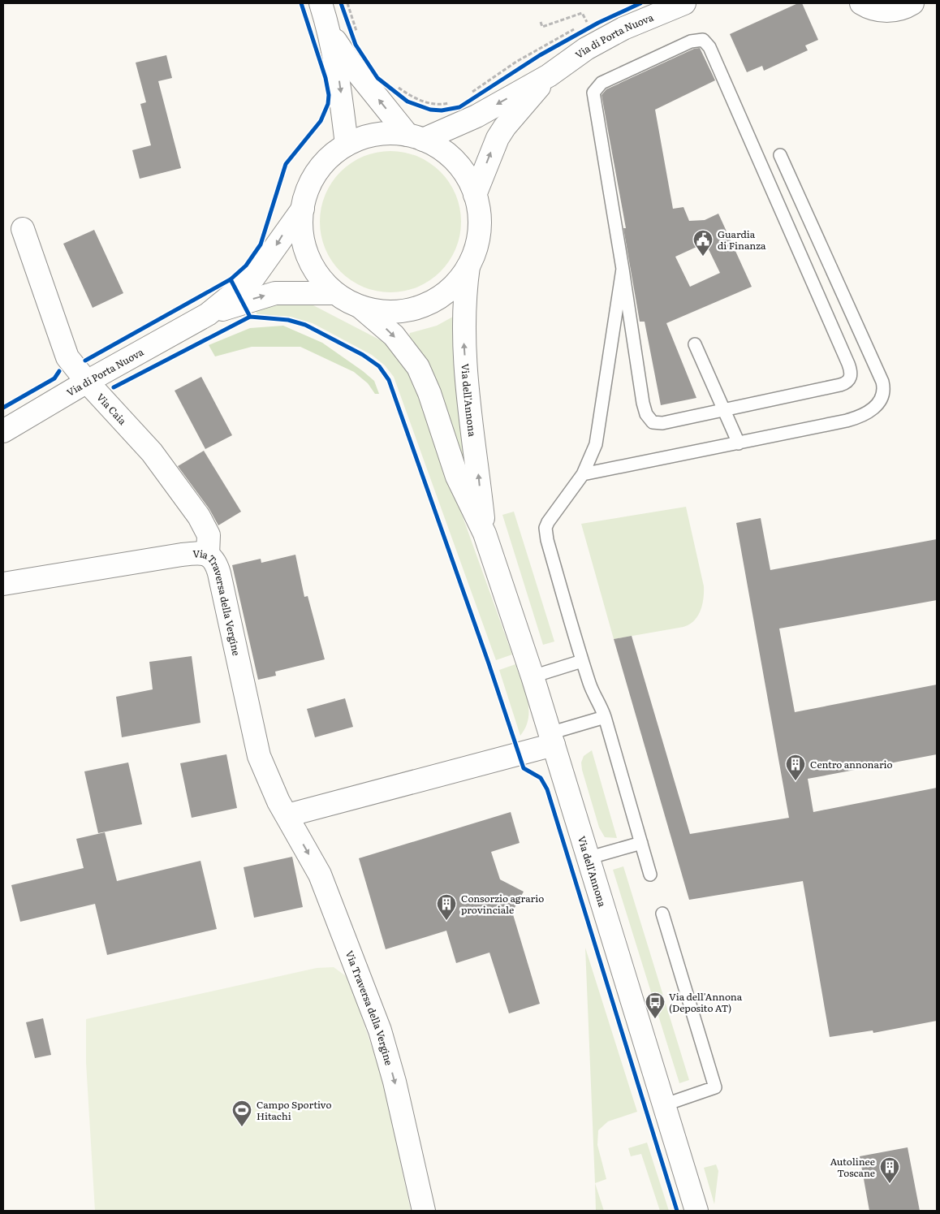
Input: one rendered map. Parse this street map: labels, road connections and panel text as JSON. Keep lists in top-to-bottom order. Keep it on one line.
{"streets":{"street":["Via di Porta Nuova","Via dell'Annona","Via Caia","Via Traversa della Vergine"]},"crossings":[["Via di Porta Nuova","Via dell'Annona"],["Via di Porta Nuova","Via Caia"],["Via Caia","Via Traversa della Vergine"]],"one_way":["Via Traversa della Vergine"],"places":{"public building":["Guardia di Finanza"],"building":["Centro annonario","Consorzio agrario provinciale","Autolinee Toscane"],"bus stop":["Via dell'Annona (Deposito AT)"],"sports":["Campo Sportivo Hitachi"]}}
